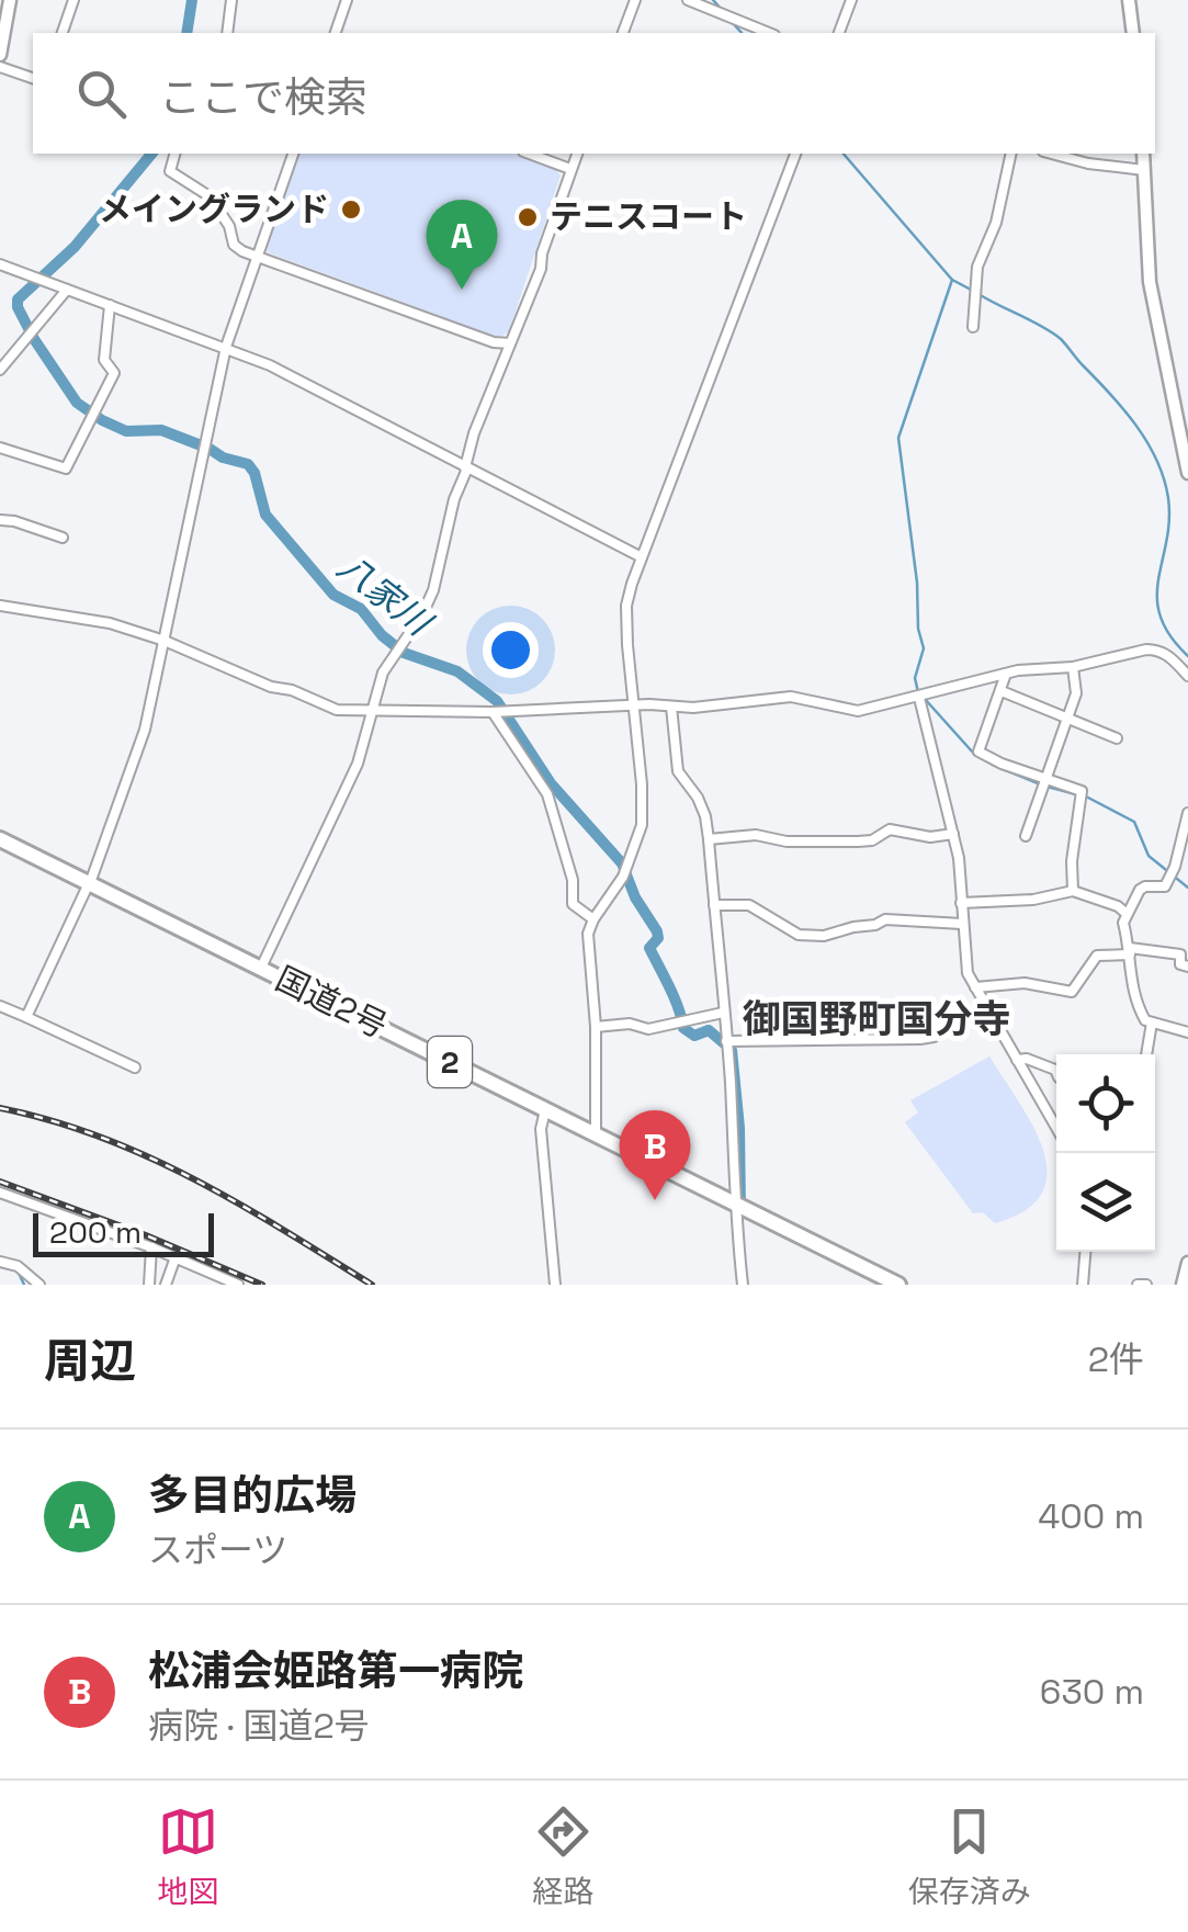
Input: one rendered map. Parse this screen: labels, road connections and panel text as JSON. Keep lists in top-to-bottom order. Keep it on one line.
{"streets":{"highway":["国道2号","2"]},"districts":["御国野町国分寺"],"water":["八家川"],"places":["メイングランド","テニスコート"],"scale_bar":"200 m","page":{"search":"ここで検索","pins":["A","B"],"scale":"200 m","heading":["周辺","2件"],"list":[{"mark":"A","name":"多目的広場","note":"スポーツ","value":"400 m"},{"mark":"B","name":"松浦会姫路第一病院","note":"病院 · 国道2号","value":"630 m"}],"nav":["地図","経路","保存済み"]}}
